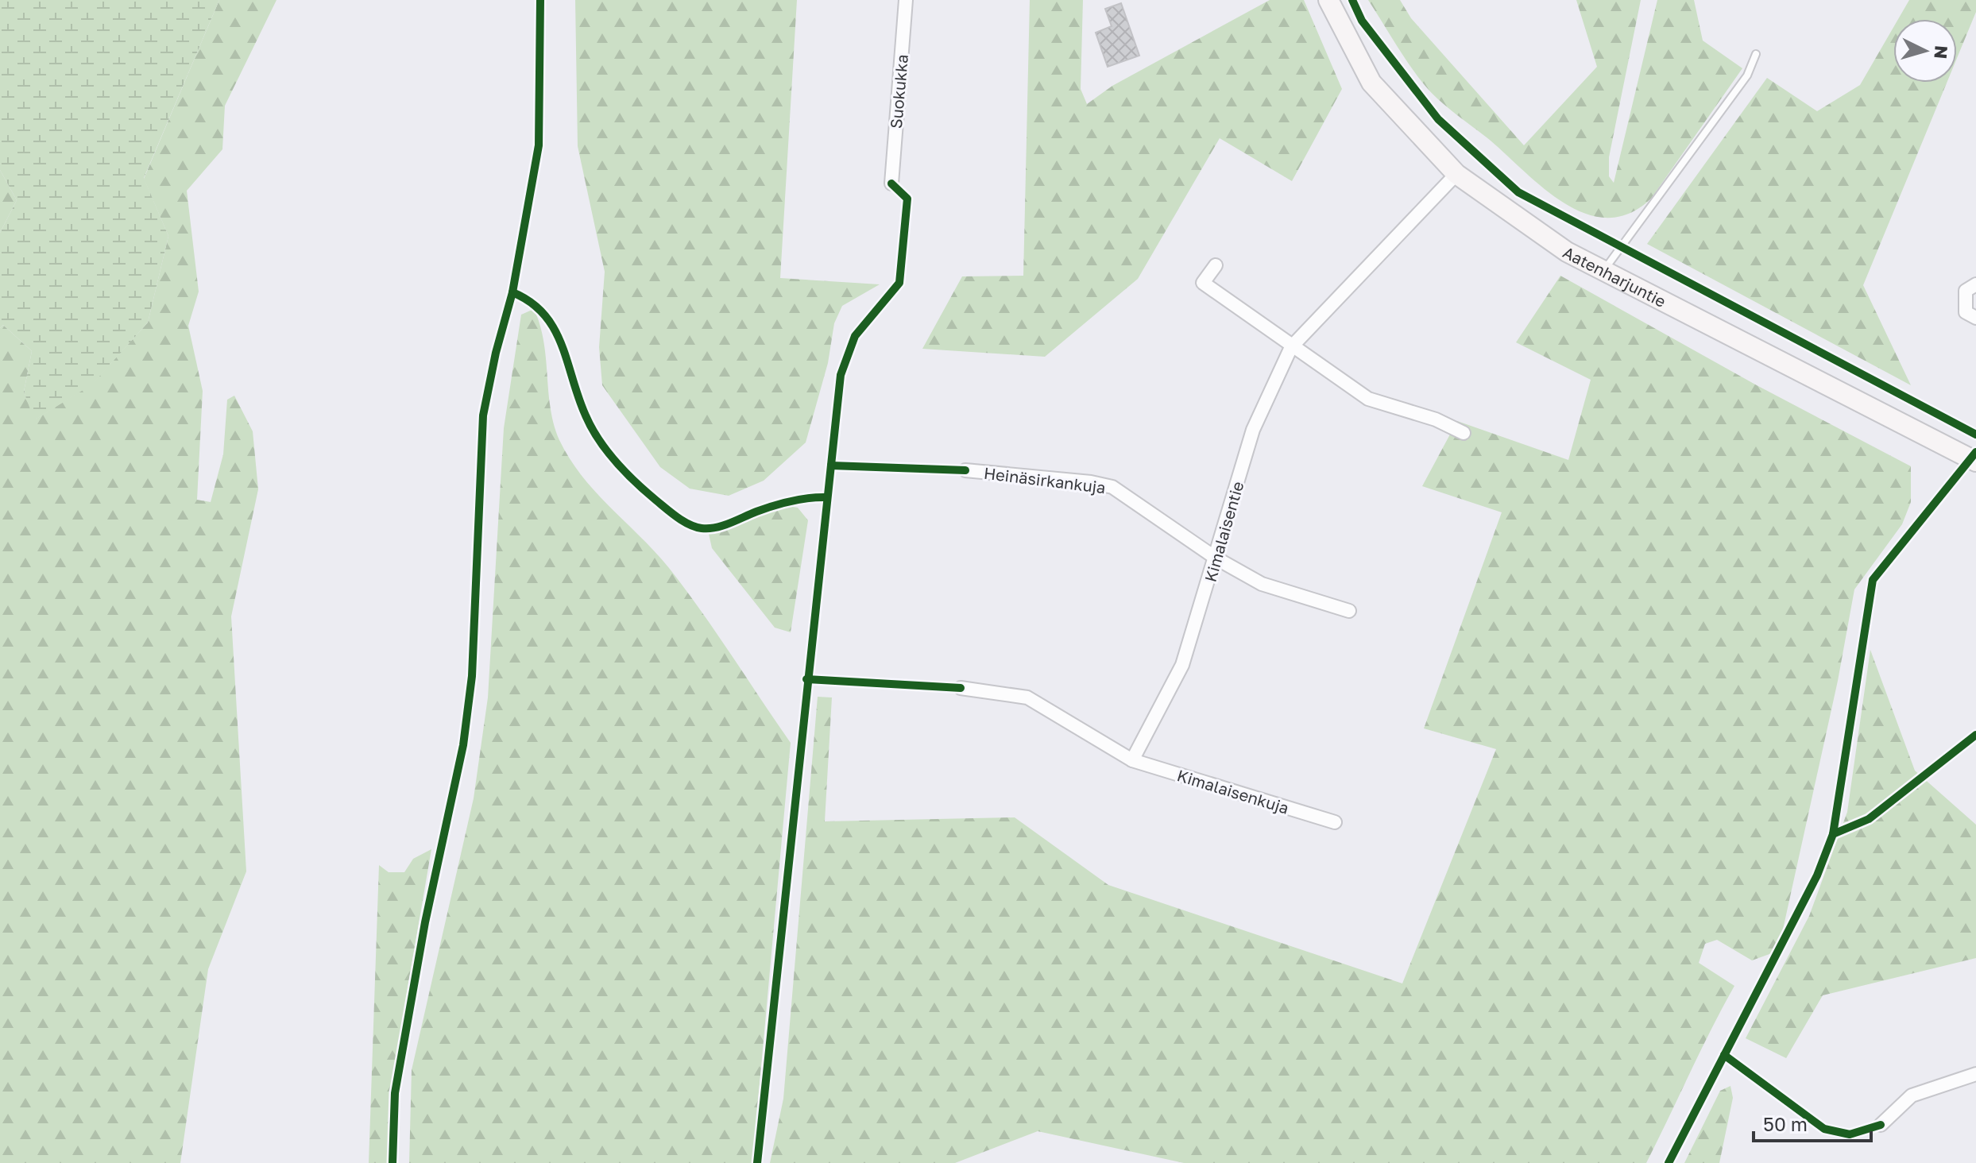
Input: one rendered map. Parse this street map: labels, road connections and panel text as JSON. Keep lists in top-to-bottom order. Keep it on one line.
{"streets":{"street":["Suokukka","Aatenharjuntie","Heinäsirkankuja","Kimalaisentie","Kimalaisenkuja"]},"crossings":[["Aatenharjuntie","Kimalaisentie"],["Heinäsirkankuja","Kimalaisentie"],["Kimalaisentie","Kimalaisenkuja"]],"scale_bar":"50 m","north":"right"}
